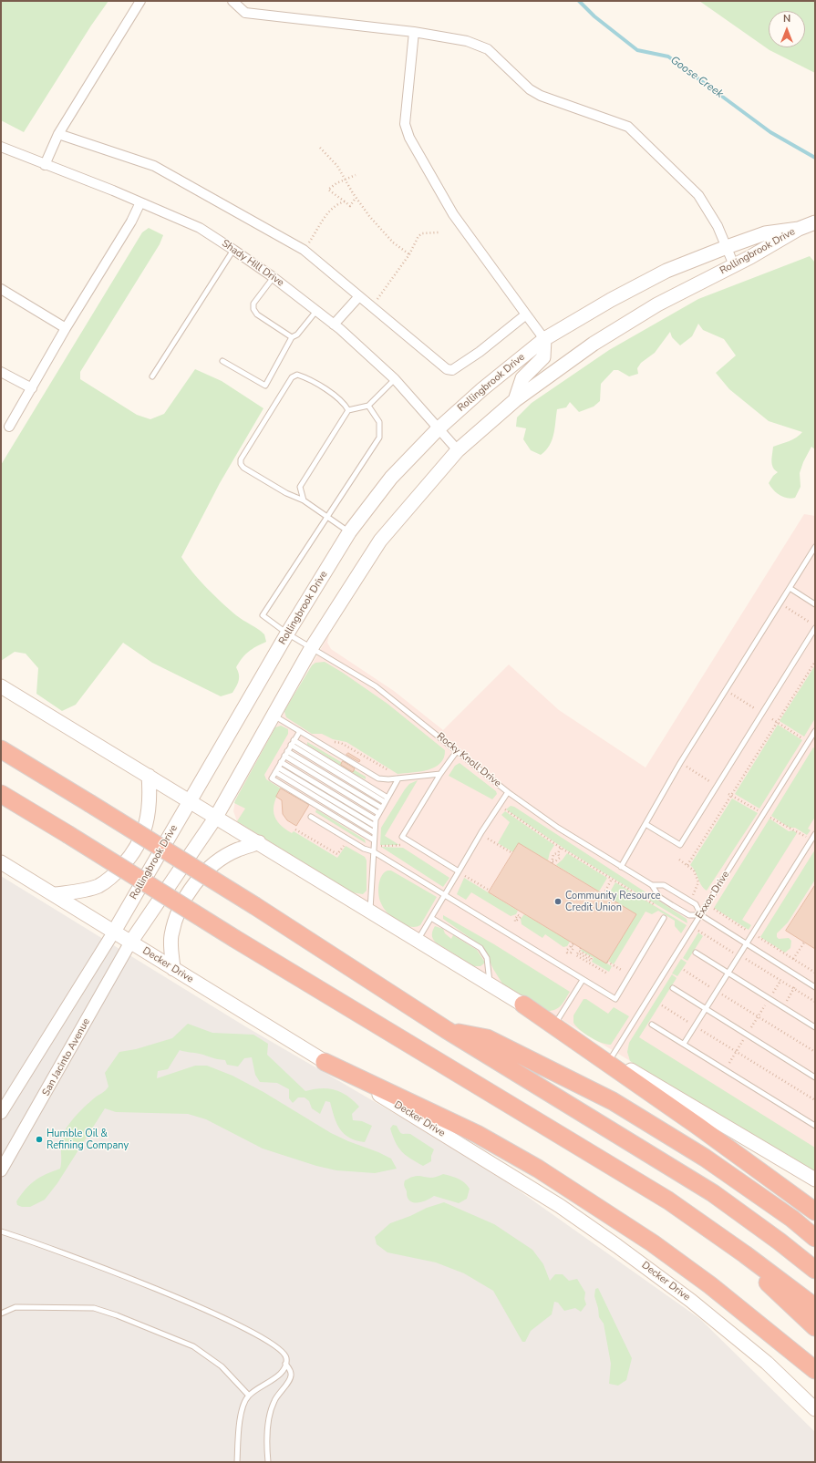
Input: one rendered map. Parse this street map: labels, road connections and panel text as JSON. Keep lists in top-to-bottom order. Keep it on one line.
{"streets":{"main road":["Rollingbrook Drive","Decker Drive"],"street":["Shady Hill Drive","San Jacinto Avenue"],"lane":["Rocky Knoll Drive","Exxon Drive"]},"crossings":[["Rollingbrook Drive","Shady Hill Drive"],["Rollingbrook Drive","Rocky Knoll Drive"],["Rollingbrook Drive","Decker Drive"],["Rollingbrook Drive","San Jacinto Avenue"],["Rocky Knoll Drive","Exxon Drive"],["Decker Drive","San Jacinto Avenue"]],"water":["Goose Creek"],"places":["Community Resource Credit Union","Humble Oil & Refining Company"],"north":"top"}
